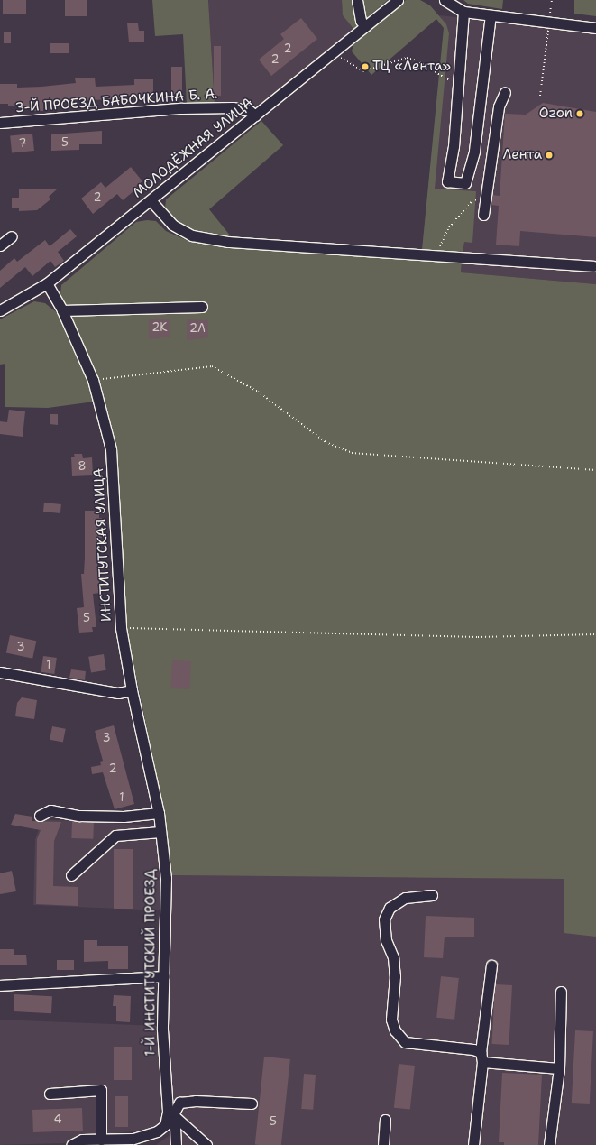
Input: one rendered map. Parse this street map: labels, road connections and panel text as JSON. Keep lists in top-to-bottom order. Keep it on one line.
{"streets":{"street":["3-Й ПРОЕЗД БАБОЧКИНА Б. А.","МОЛОДЁЖНАЯ УЛИЦА","ИНСТИТУТСКАЯ УЛИЦА","1-Й ИНСТИТУТСКИЙ ПРОЕЗД"]},"crossings":[["3-Й ПРОЕЗД БАБОЧКИНА Б. А.","МОЛОДЁЖНАЯ УЛИЦА"],["МОЛОДЁЖНАЯ УЛИЦА","ИНСТИТУТСКАЯ УЛИЦА"],["ИНСТИТУТСКАЯ УЛИЦА","1-Й ИНСТИТУТСКИЙ ПРОЕЗД"]],"places":["ТЦ «Лента»","Ozon","Лента"],"house_numbers":["2","2","5","7","2","2К","2Л","8","5","3","1","3","2","1","4","5"]}
